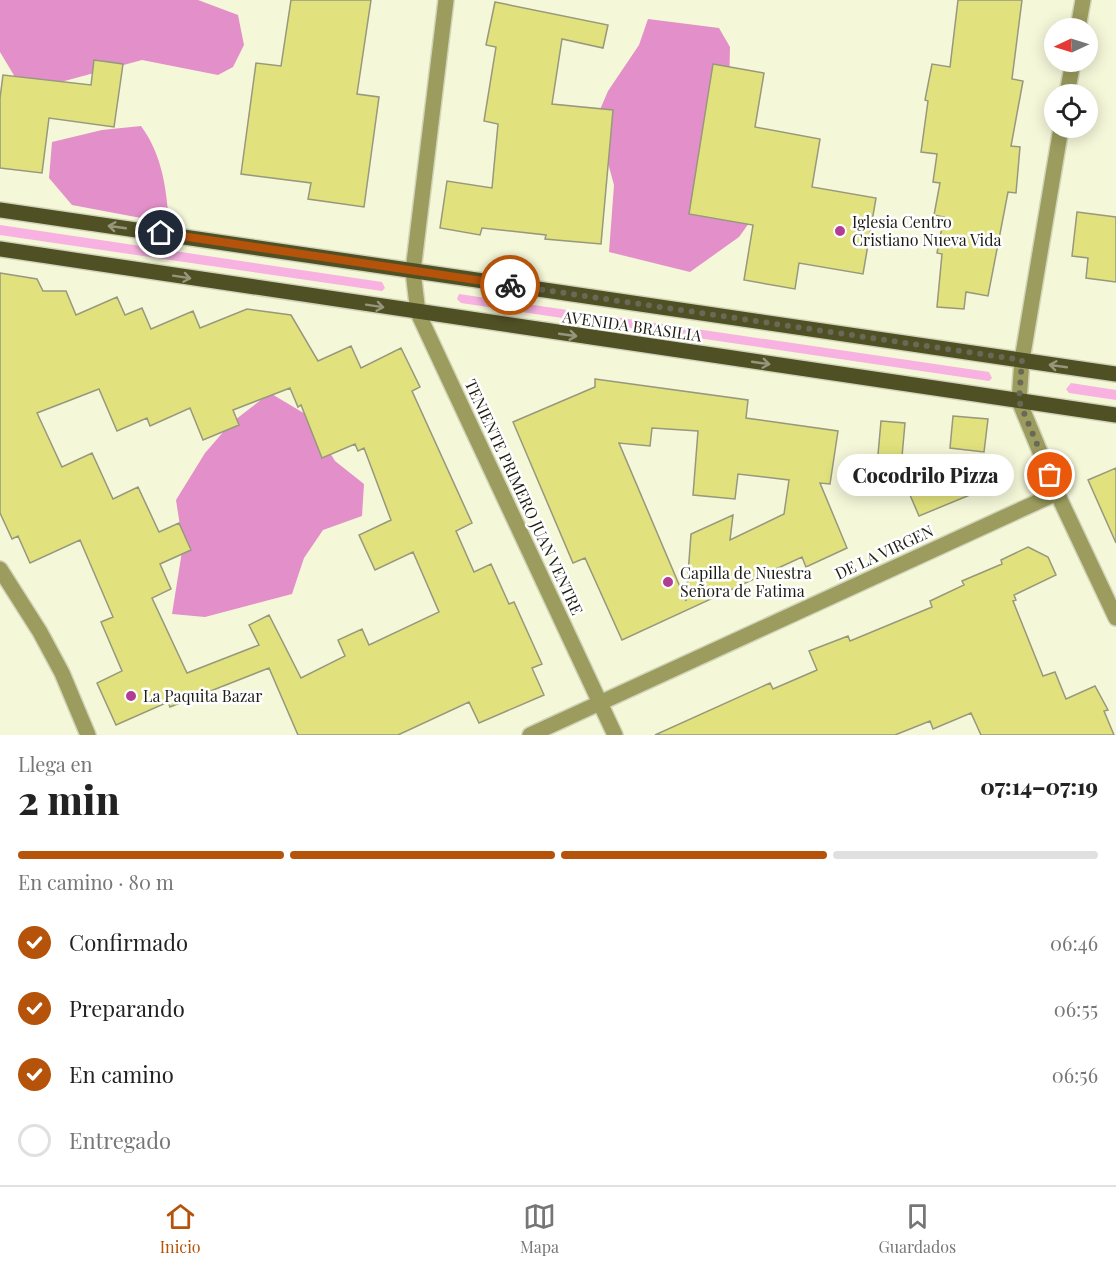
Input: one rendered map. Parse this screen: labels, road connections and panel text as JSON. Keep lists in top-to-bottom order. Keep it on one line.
{"streets":{"main road":["AVENIDA BRASILIA"],"street":["TENIENTE PRIMERO JUAN VENTRE","DE LA VIRGEN"]},"crossings":[["AVENIDA BRASILIA","TENIENTE PRIMERO JUAN VENTRE"],["TENIENTE PRIMERO JUAN VENTRE","DE LA VIRGEN"]],"places":["Iglesia Centro Cristiano Nueva Vida","Cocodrilo Pizza","Capilla de Nuestra Señora de Fatima","La Paquita Bazar"],"north":"left","page":{"bubble":"Cocodrilo Pizza","heading":["2 min","Llega en","07:14–07:19"],"bar":"En camino · 80 m","list":[["Confirmado","06:46"],["Preparando","06:55"],["En camino","06:56"],"Entregado"],"tabs":["Inicio","Mapa","Guardados"]}}
